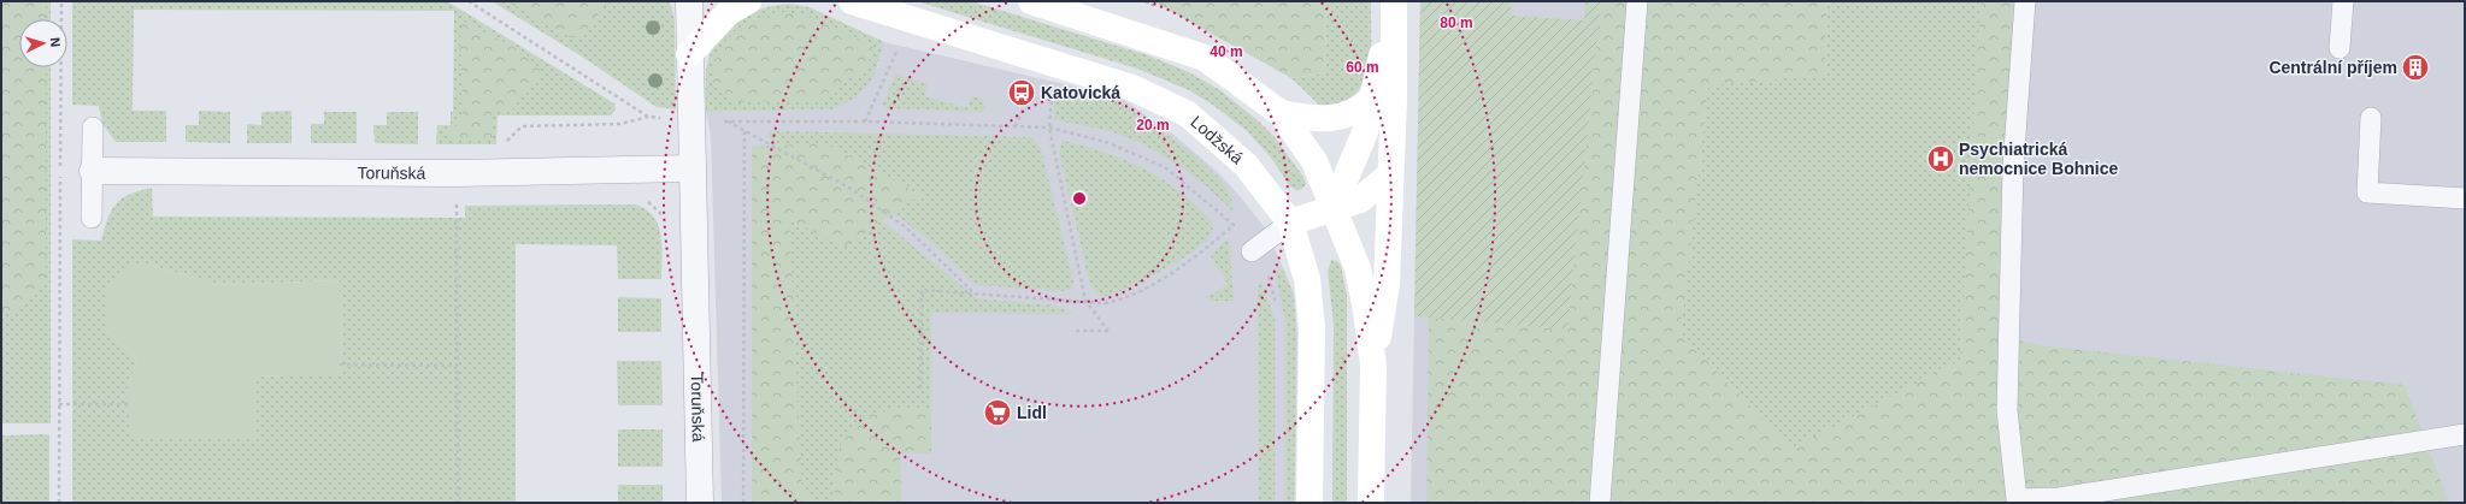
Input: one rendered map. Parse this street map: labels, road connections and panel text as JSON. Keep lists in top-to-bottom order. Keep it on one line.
{"streets":{"street":["Lodžská","Toruňská"]},"places":{"building":["Centrální příjem"],"bus stop":["Katovická"],"hospital":["Psychiatrická nemocnice Bohnice"],"supermarket":["Lidl"]},"north":"right","rings":["80 m","40 m","60 m","20 m"]}
